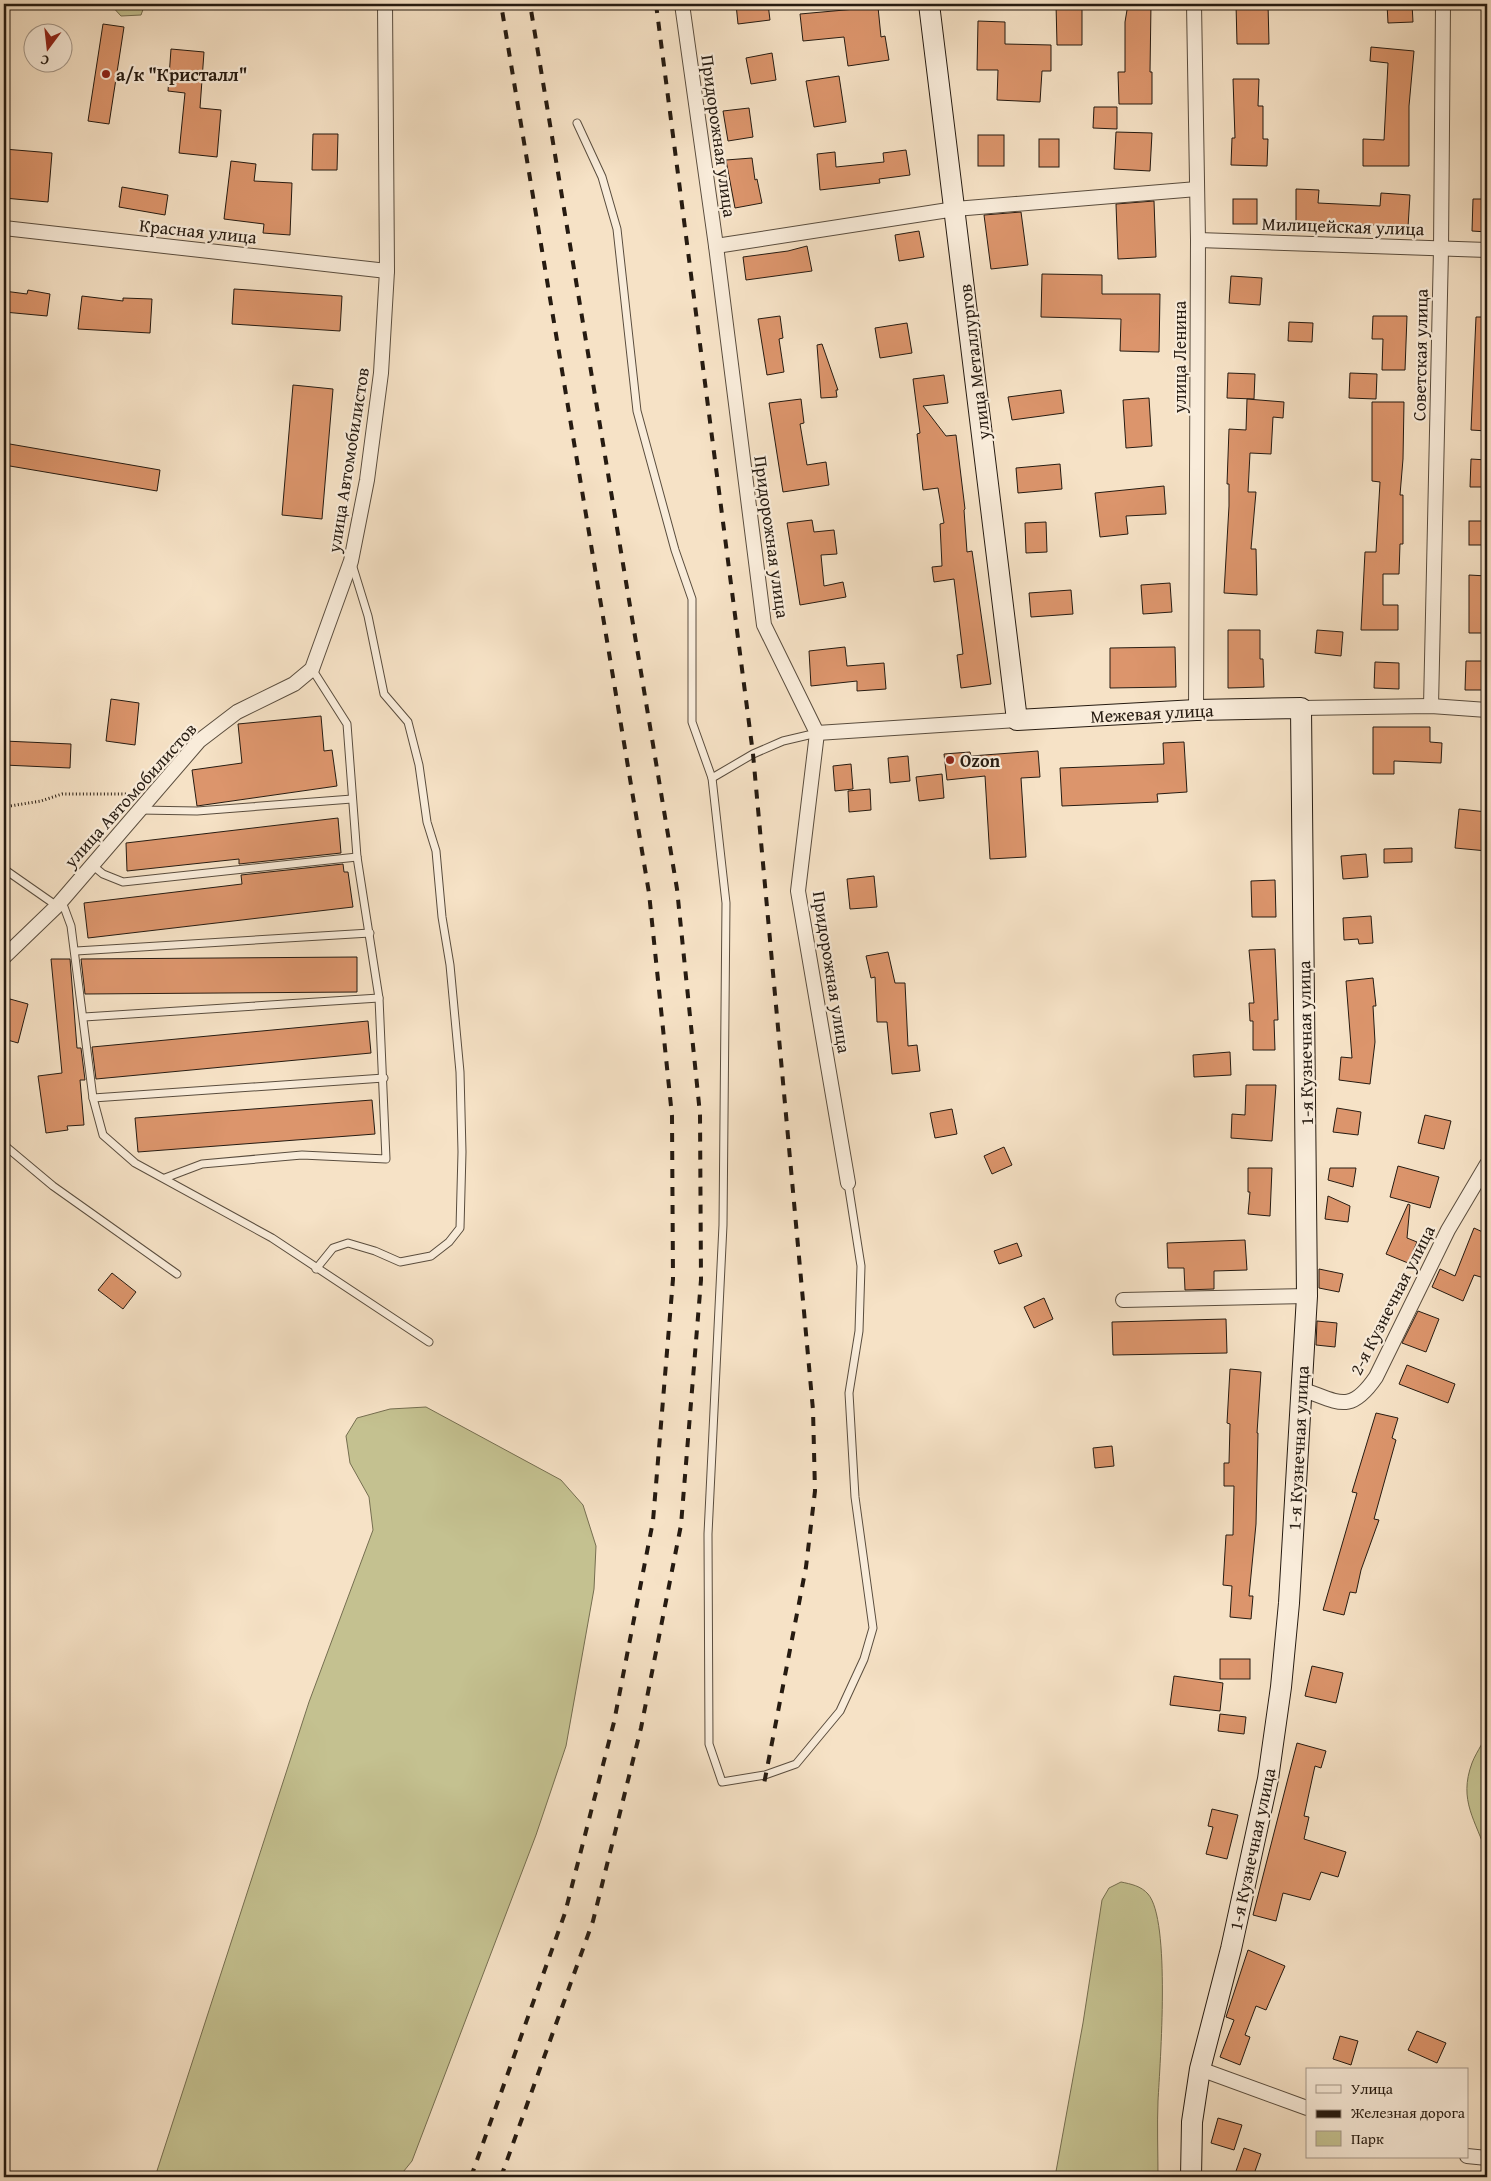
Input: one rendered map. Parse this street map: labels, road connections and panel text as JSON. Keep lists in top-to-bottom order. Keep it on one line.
{"streets":{"street":["Придорожная улица","Милицейская улица","Красная улица","Советская улица","улица Ленина","улица Металлургов","улица Автомобилистов","Межевая улица","1-я Кузнечная улица","2-я Кузнечная улица"]},"crossings":[["Придорожная улица","Межевая улица"],["Милицейская улица","Советская улица"],["Милицейская улица","улица Ленина"],["Красная улица","улица Автомобилистов"],["Советская улица","Межевая улица"],["улица Ленина","Межевая улица"],["улица Металлургов","Межевая улица"],["Межевая улица","1-я Кузнечная улица"],["1-я Кузнечная улица","2-я Кузнечная улица"]],"places":["а/к \"Кристалл\"","Ozon"],"legend":["Улица","Железная дорога","Парк"],"north":"bottom"}
